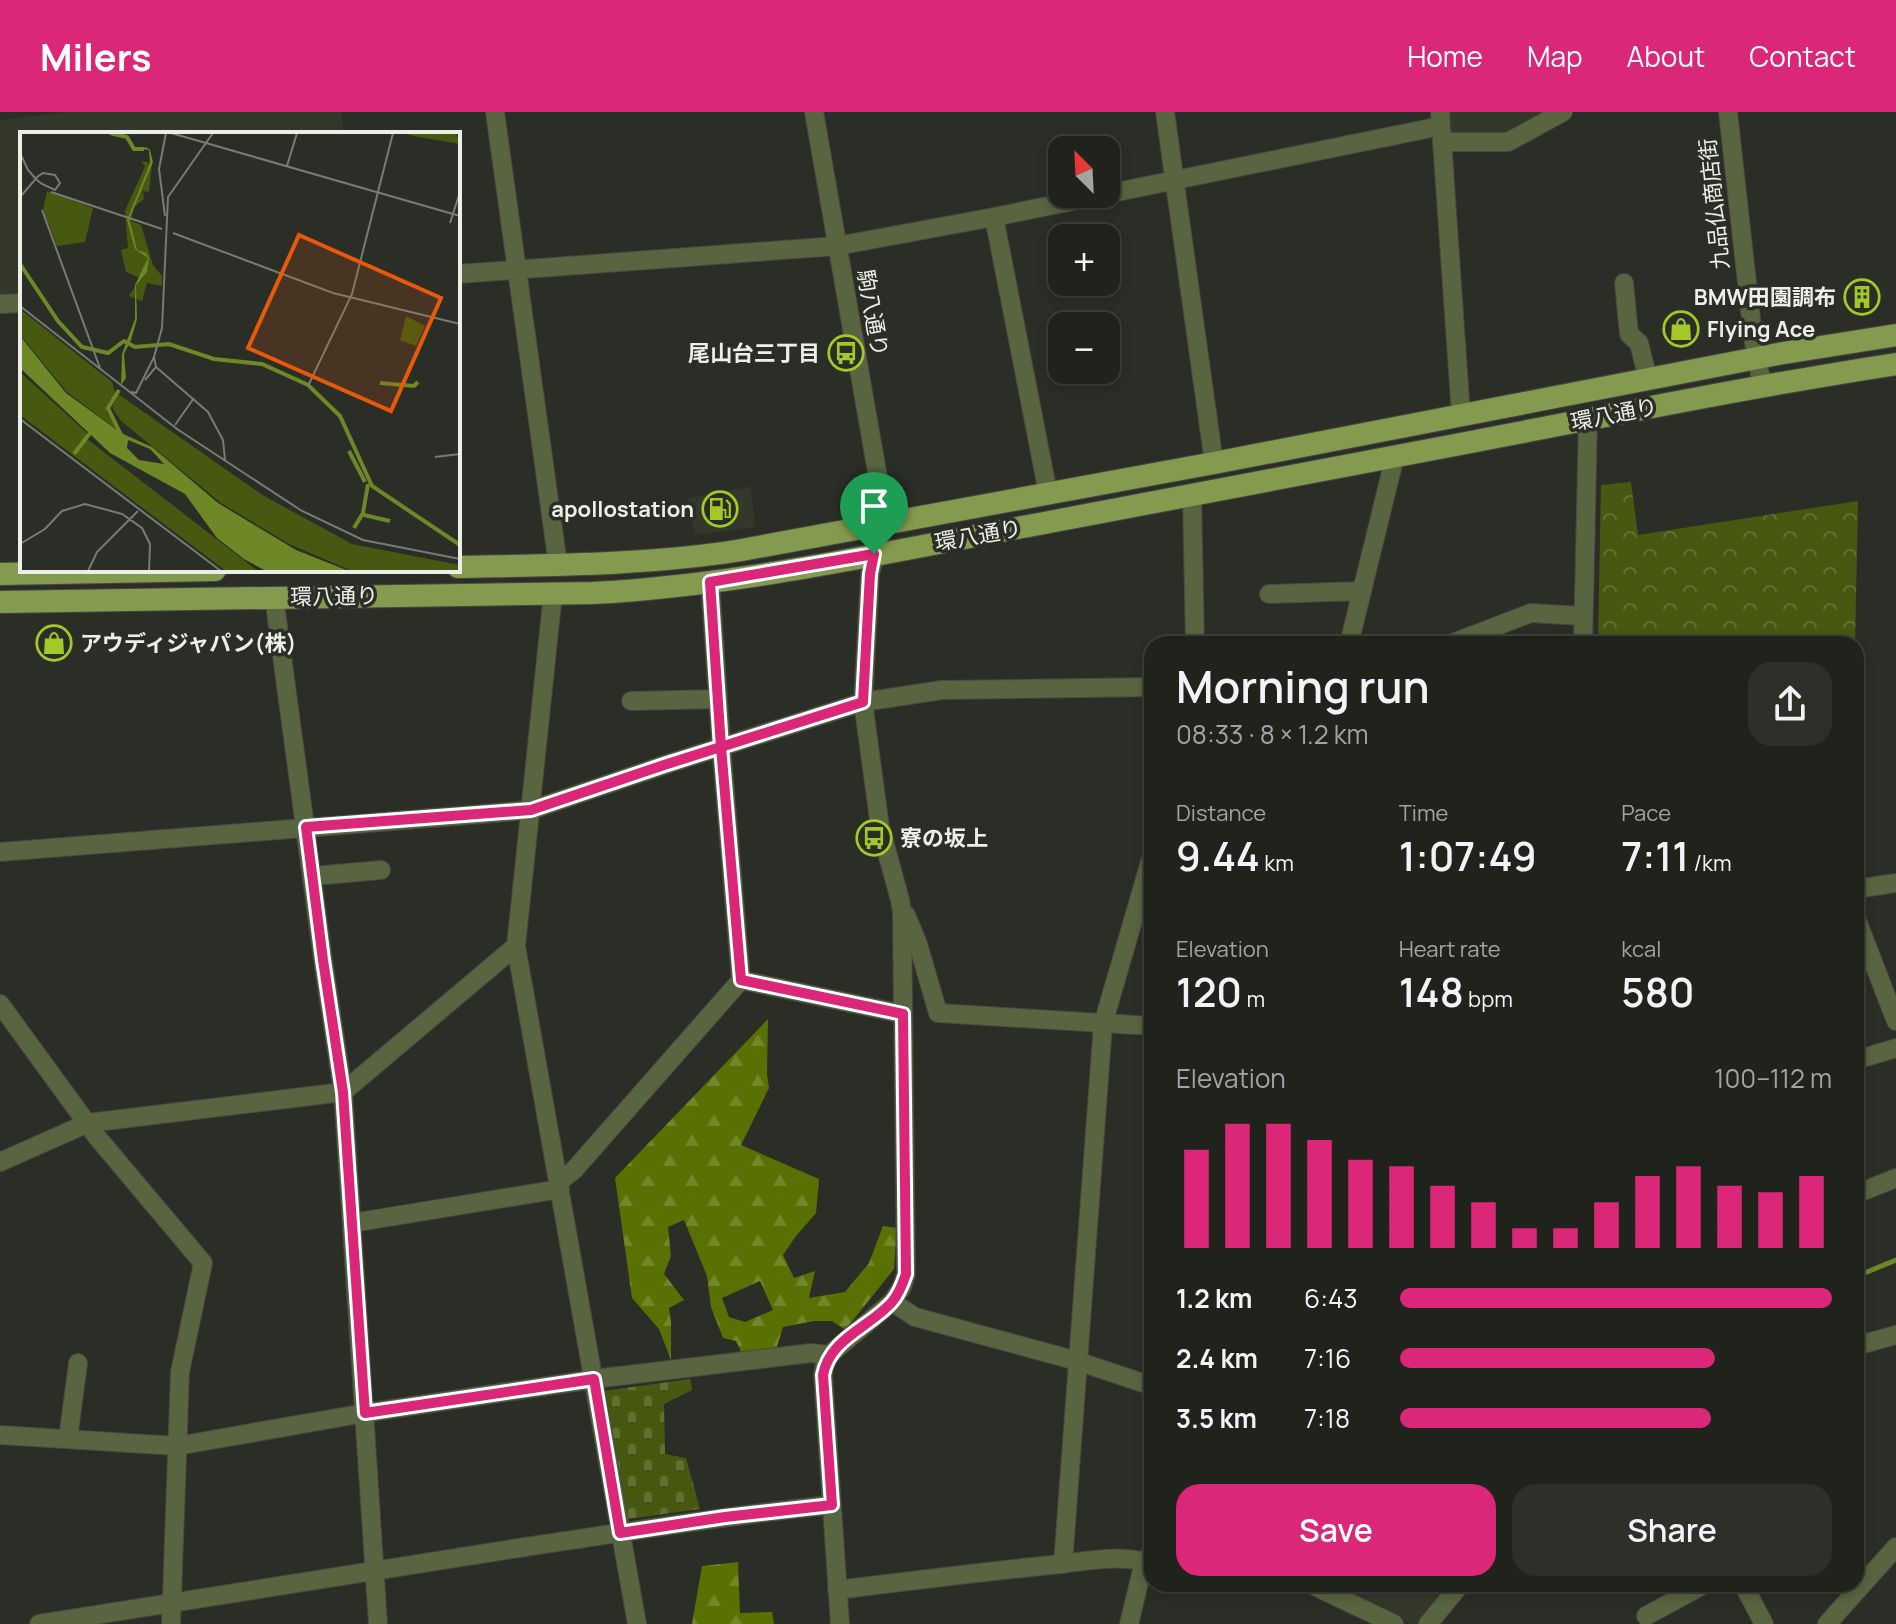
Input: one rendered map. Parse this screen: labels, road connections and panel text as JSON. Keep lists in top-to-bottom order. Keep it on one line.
{"streets":{"main road":["環八通り"],"street":["九品仏商店街","駒八通り"]},"crossings":[["九品仏商店街","環八通り"],["駒八通り","環八通り"]],"places":{"building":["BMW田園調布"],"shop":["Flying Ace","アウディジャパン(株)"],"bus stop":["尾山台三丁目","寮の坂上"],"fuel station":["apollostation"]},"north":"top left","page":{"header":"Milers","nav":["Home","Map","About","Contact"],"map_buttons":["+","−"],"heading":["Morning run","08:33 · 8 × 1.2 km"],"stats":[["Distance","9.44 km"],["Time","1:07:49"],["Pace","7:11 /km"],["Elevation","120 m"],["Heart rate","148 bpm"],["kcal","580"]],"chart":["Elevation","100–112 m"],"list":[{"name":"1.2 km","note":"6:43"},{"name":"2.4 km","note":"7:16"},{"name":"3.5 km","note":"7:18"}],"buttons":["Save","Share"]}}
